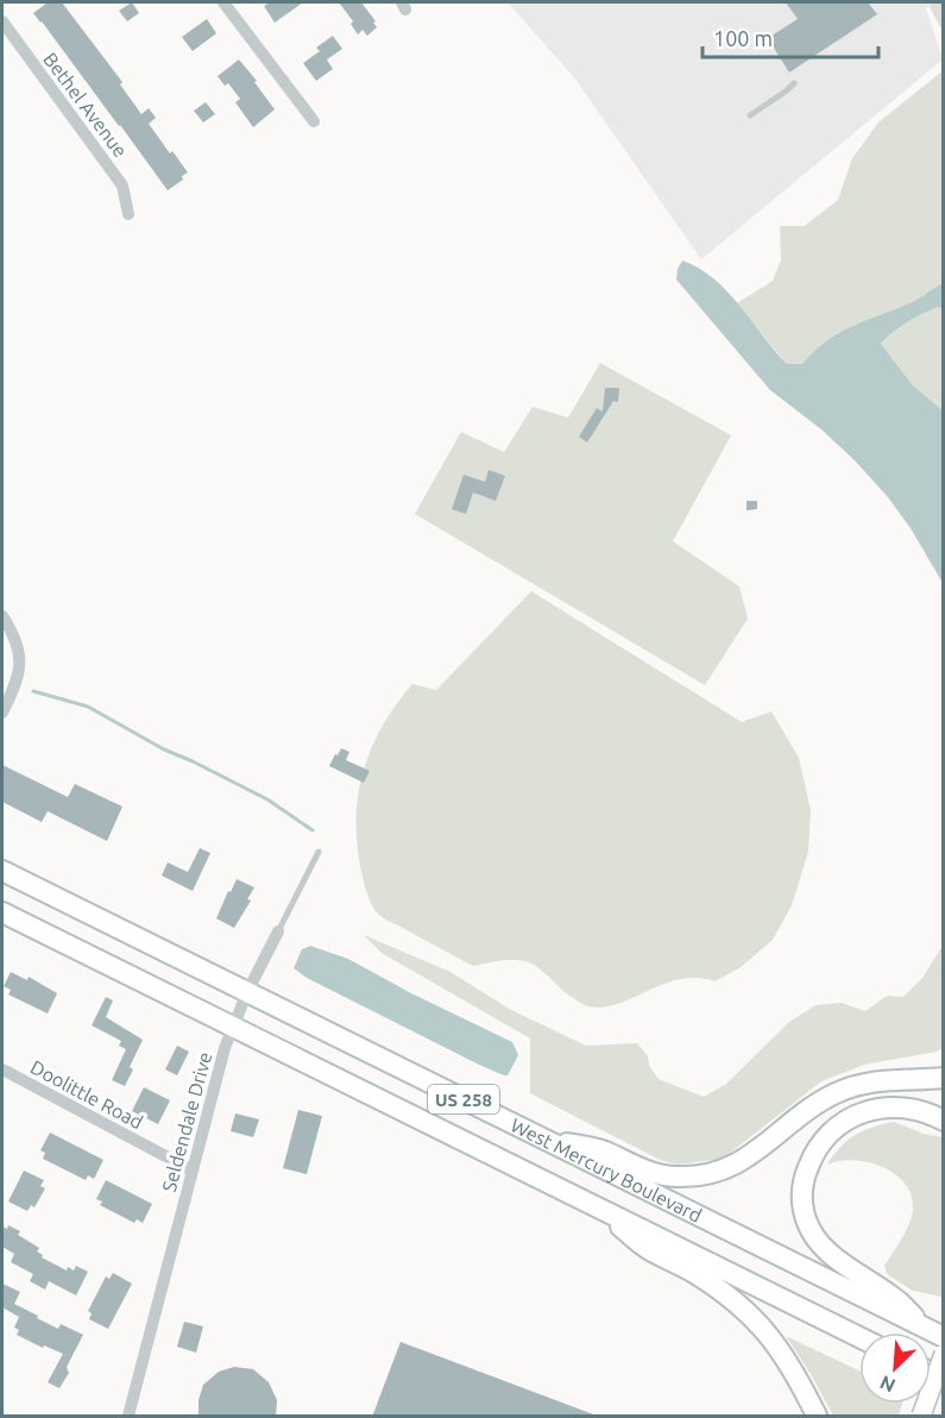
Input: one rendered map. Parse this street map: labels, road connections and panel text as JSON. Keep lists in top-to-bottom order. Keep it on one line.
{"streets":{"main road":["US 258","West Mercury Boulevard"],"street":["Bethel Avenue","Doolittle Road","Seldendale Drive"]},"crossings":[["Doolittle Road","Seldendale Drive"],["Seldendale Drive","West Mercury Boulevard"]],"scale_bar":"100 m","north":"bottom left"}
